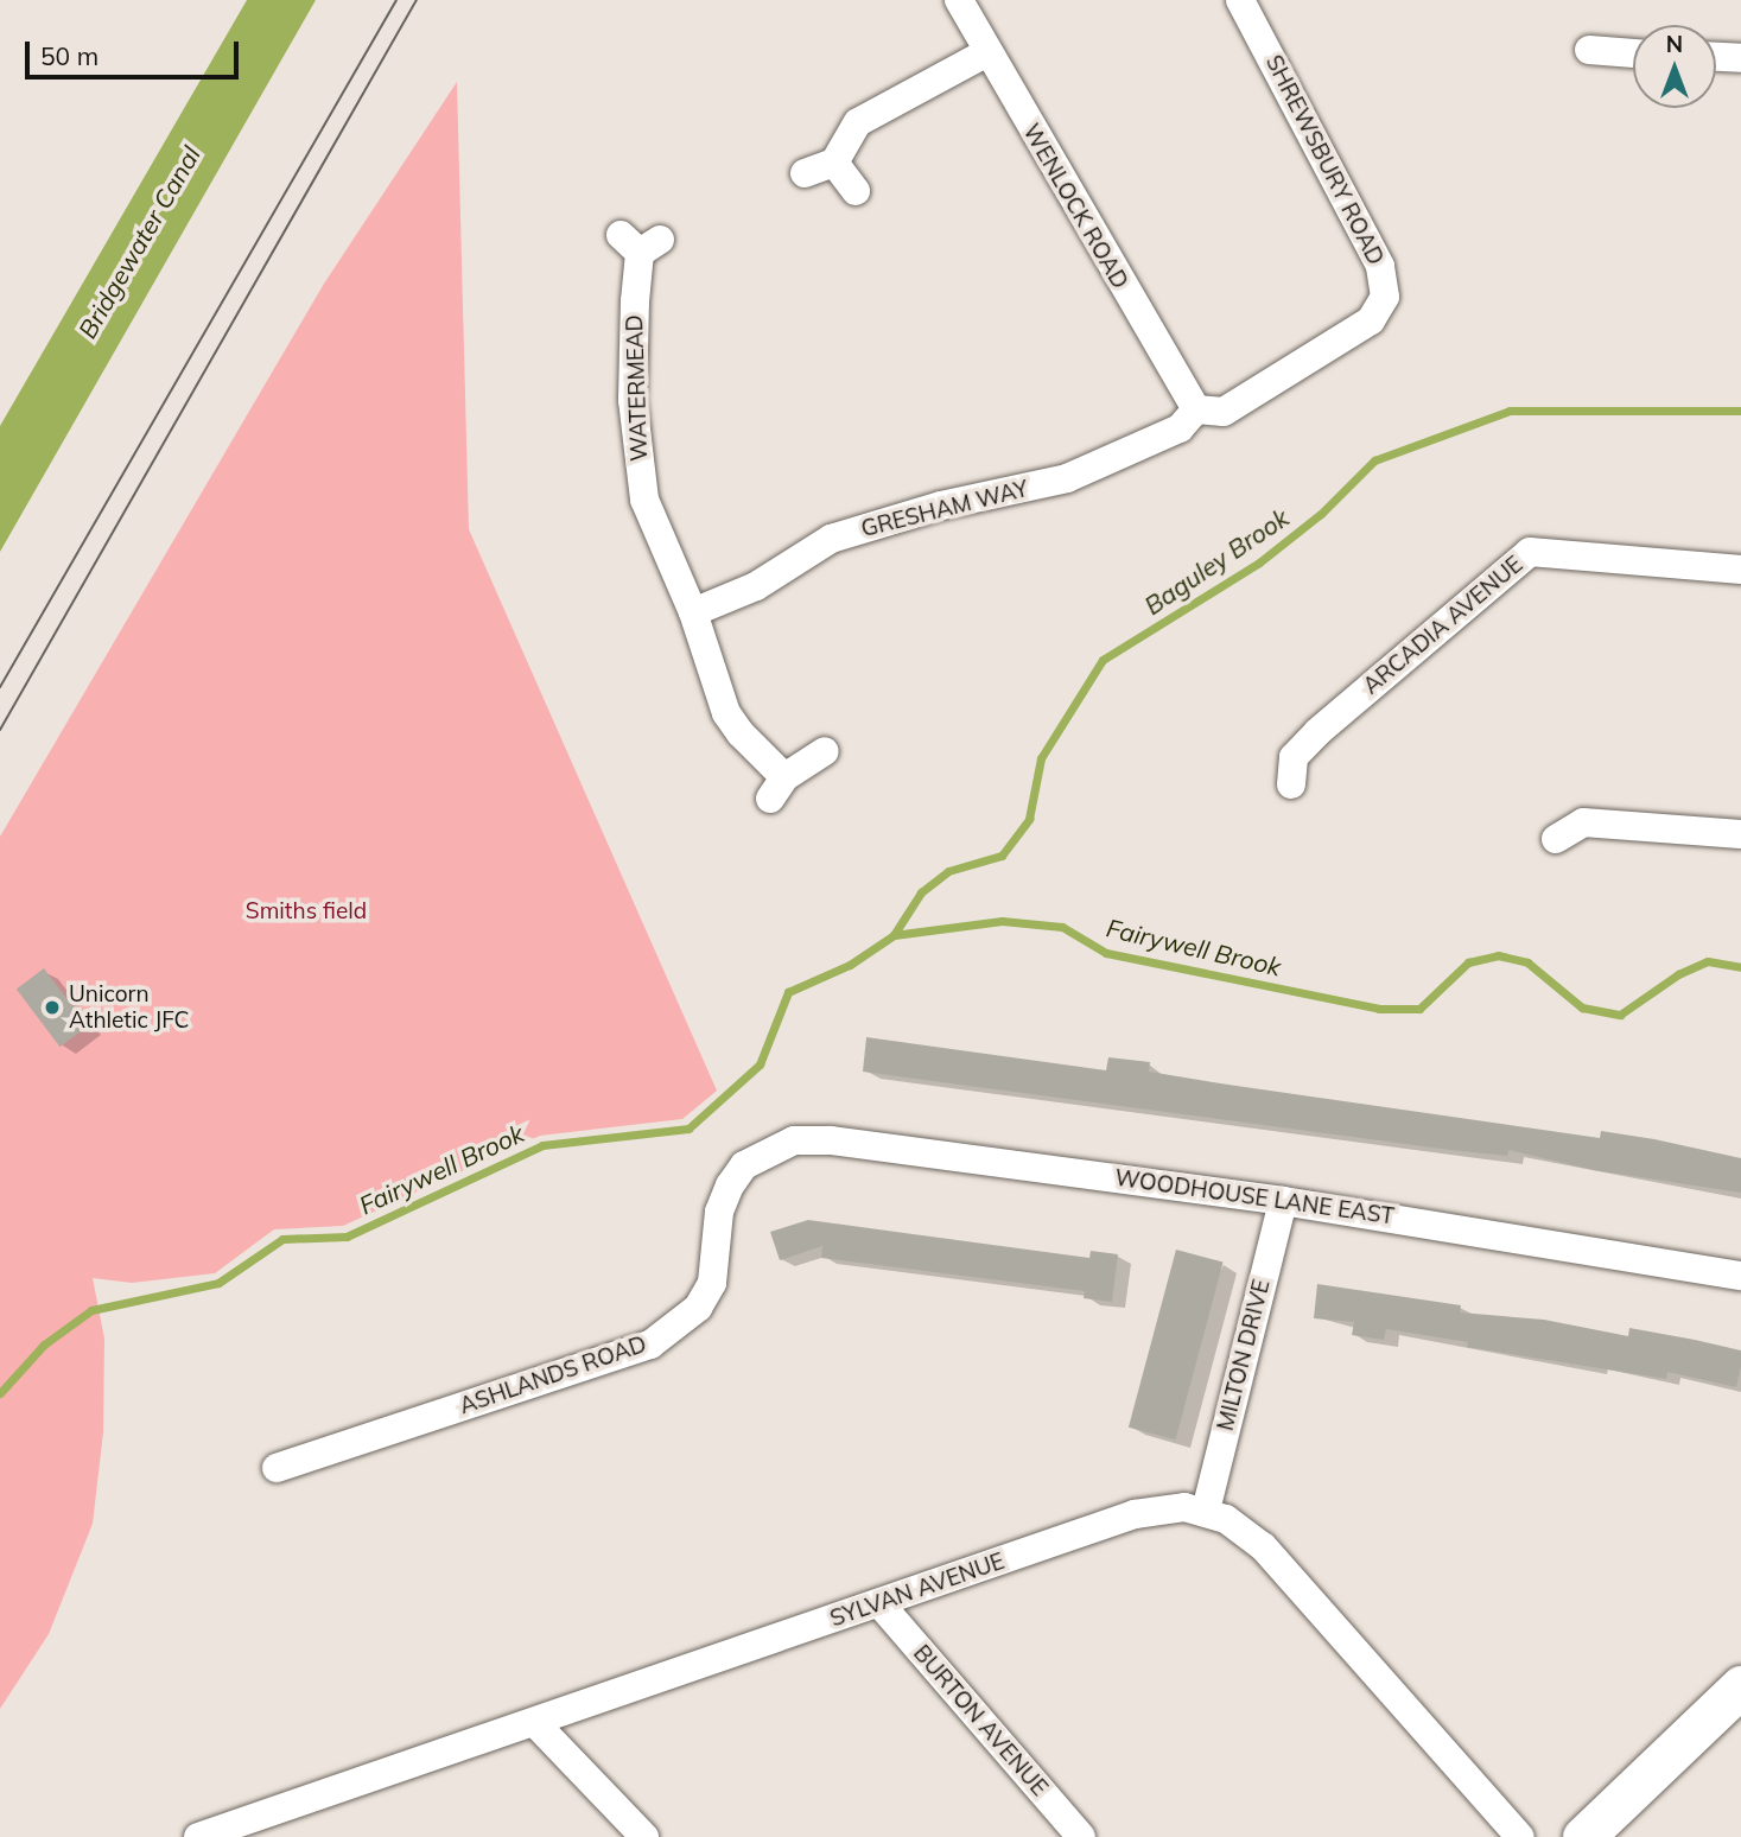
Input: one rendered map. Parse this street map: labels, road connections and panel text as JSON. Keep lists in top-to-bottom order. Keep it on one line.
{"streets":{"street":["SHREWSBURY ROAD","WENLOCK ROAD","WATERMEAD","GRESHAM WAY","ARCADIA AVENUE","WOODHOUSE LANE EAST","MILTON DRIVE","ASHLANDS ROAD","SYLVAN AVENUE","BURTON AVENUE"]},"crossings":[["SHREWSBURY ROAD","WENLOCK ROAD"],["SHREWSBURY ROAD","GRESHAM WAY"],["WENLOCK ROAD","GRESHAM WAY"],["WATERMEAD","GRESHAM WAY"],["WOODHOUSE LANE EAST","MILTON DRIVE"],["WOODHOUSE LANE EAST","ASHLANDS ROAD"],["MILTON DRIVE","SYLVAN AVENUE"],["SYLVAN AVENUE","BURTON AVENUE"]],"water":["Bridgewater Canal","Baguley Brook","Fairywell Brook"],"parks":["Smiths field"],"places":["Unicorn Athletic JFC"],"scale_bar":"50 m","north":"top"}
